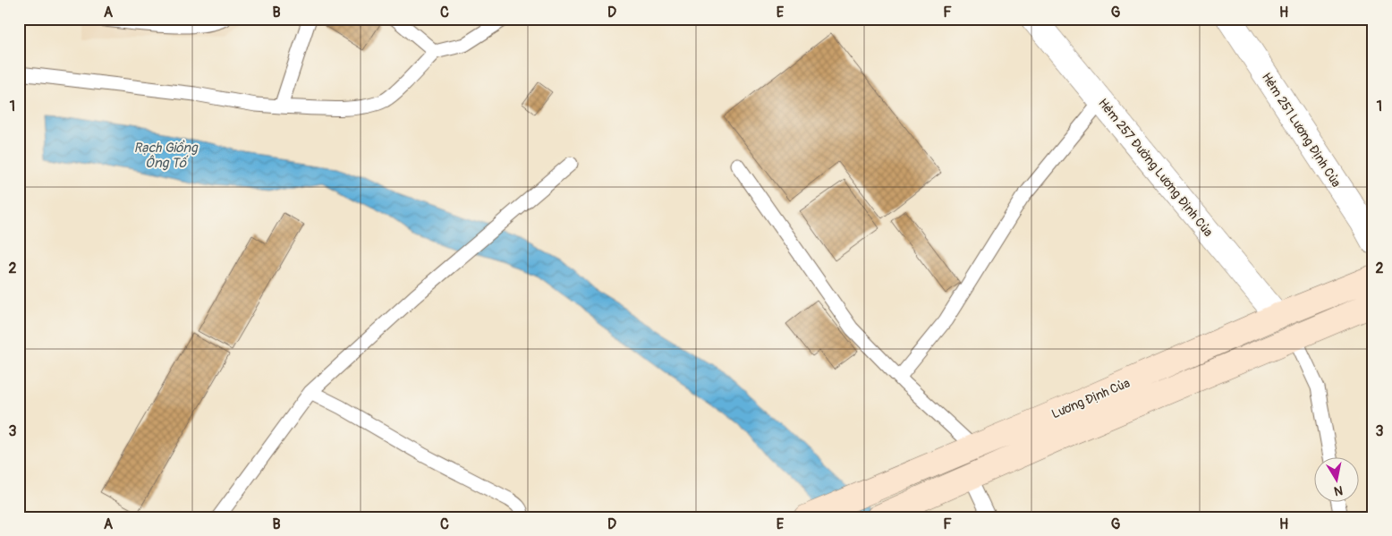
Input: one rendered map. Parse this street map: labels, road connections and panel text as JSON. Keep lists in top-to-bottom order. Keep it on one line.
{"streets":{"main road":["Lương Định Của"],"street":["Hẻm 251 Lương Định Của","Hẻm 257 Đường Lương Định Của"]},"crossings":[["Hẻm 257 Đường Lương Định Của","Lương Định Của"]],"water":["Rạch Giồng Ông Tố"],"north":"bottom","grid":{"columns":["A","B","C","D","E","F","G","H"],"rows":["1","2","3"]}}
